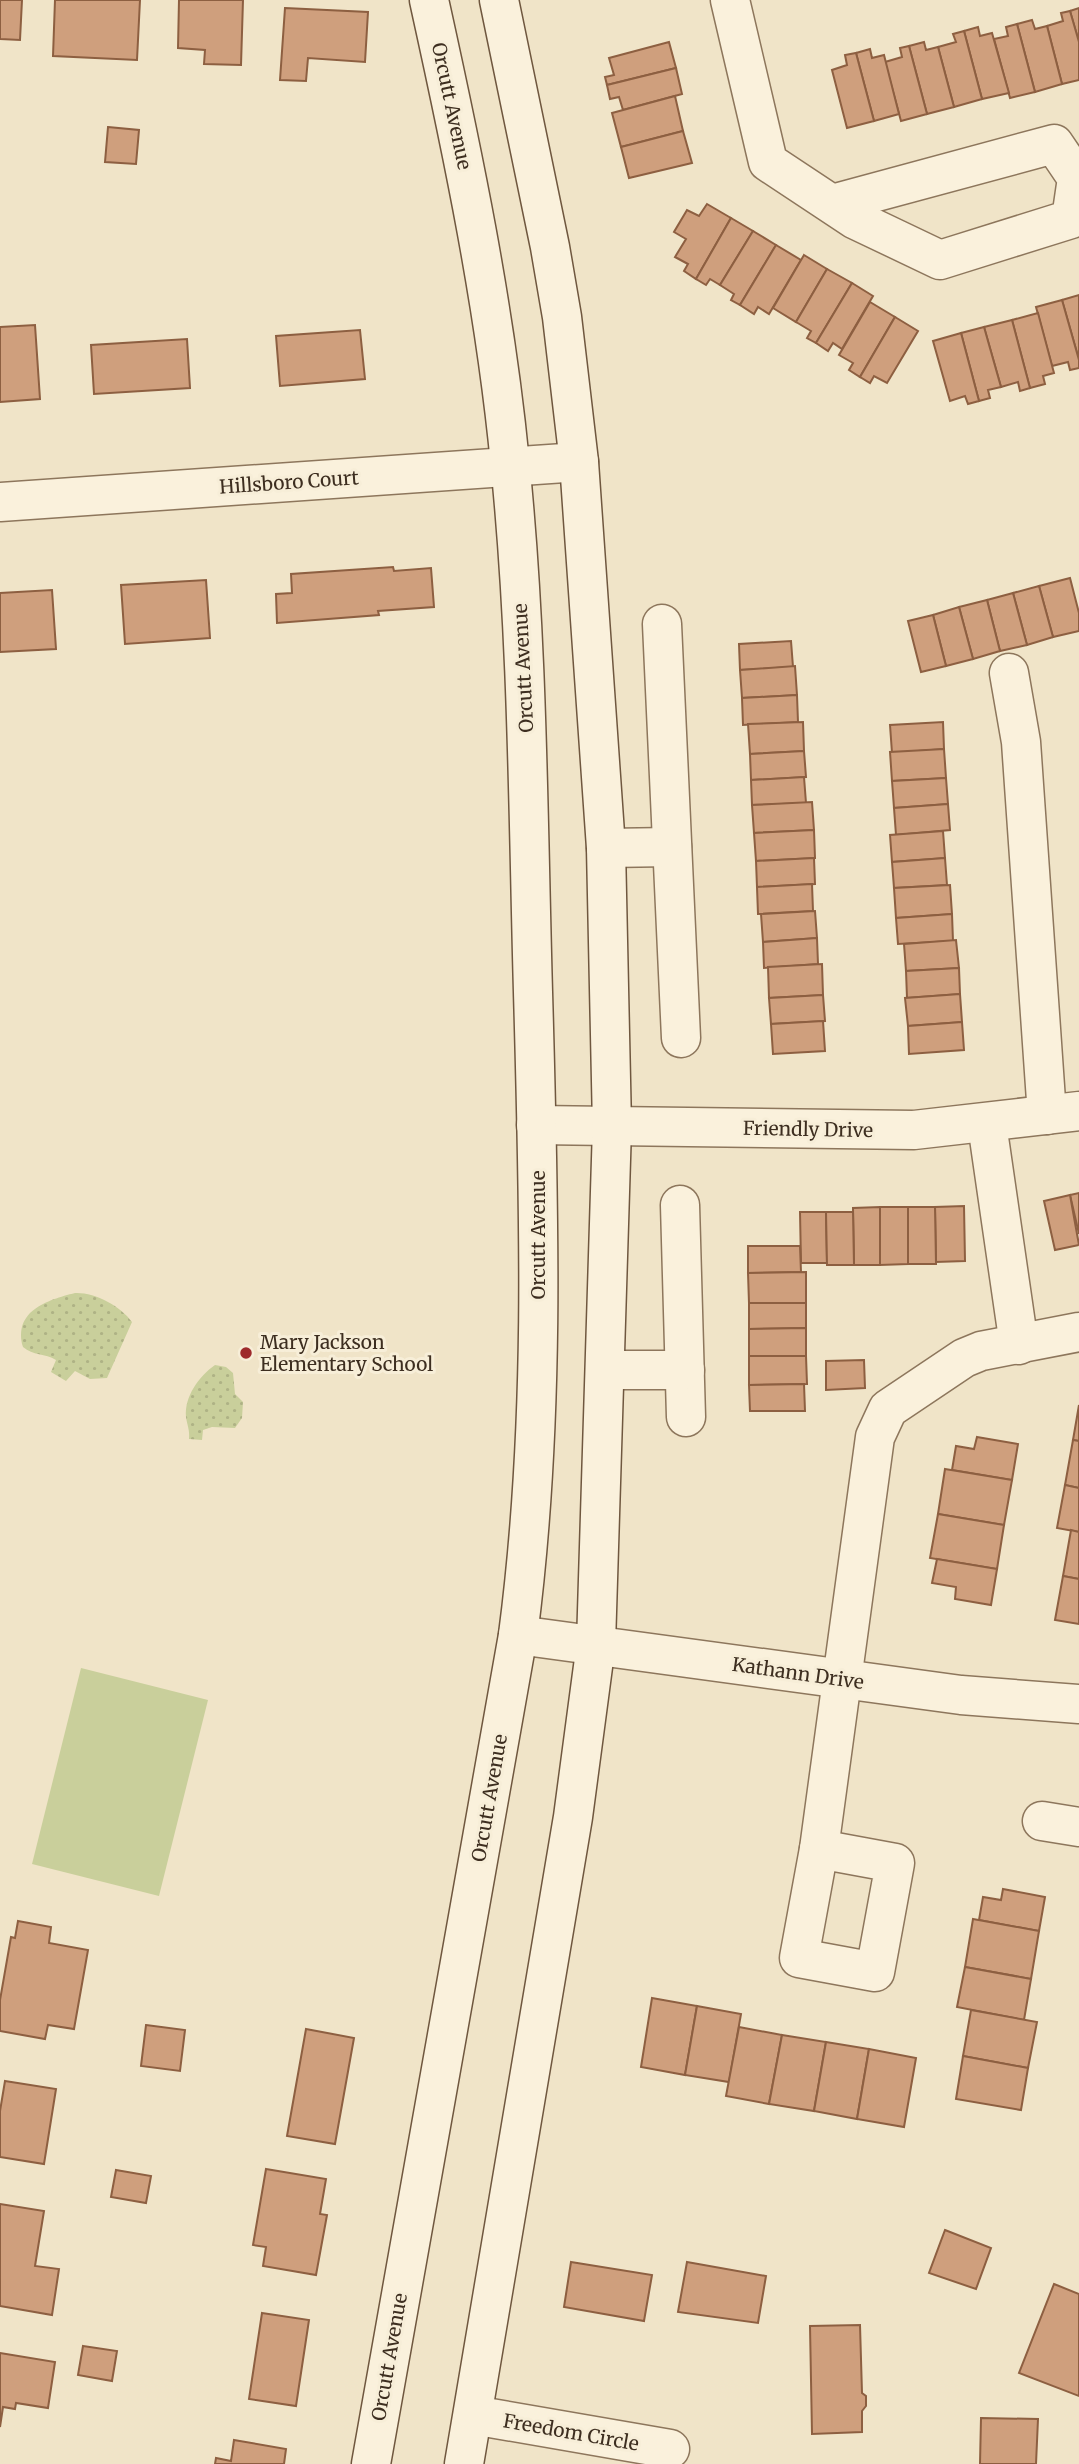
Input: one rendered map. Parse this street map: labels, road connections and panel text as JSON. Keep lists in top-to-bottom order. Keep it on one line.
{"streets":{"main road":["Orcutt Avenue","Hillsboro Court","Friendly Drive","Kathann Drive","Freedom Circle"]},"crossings":[["Orcutt Avenue","Hillsboro Court"],["Orcutt Avenue","Friendly Drive"],["Orcutt Avenue","Kathann Drive"]],"places":["Mary Jackson Elementary School"]}
